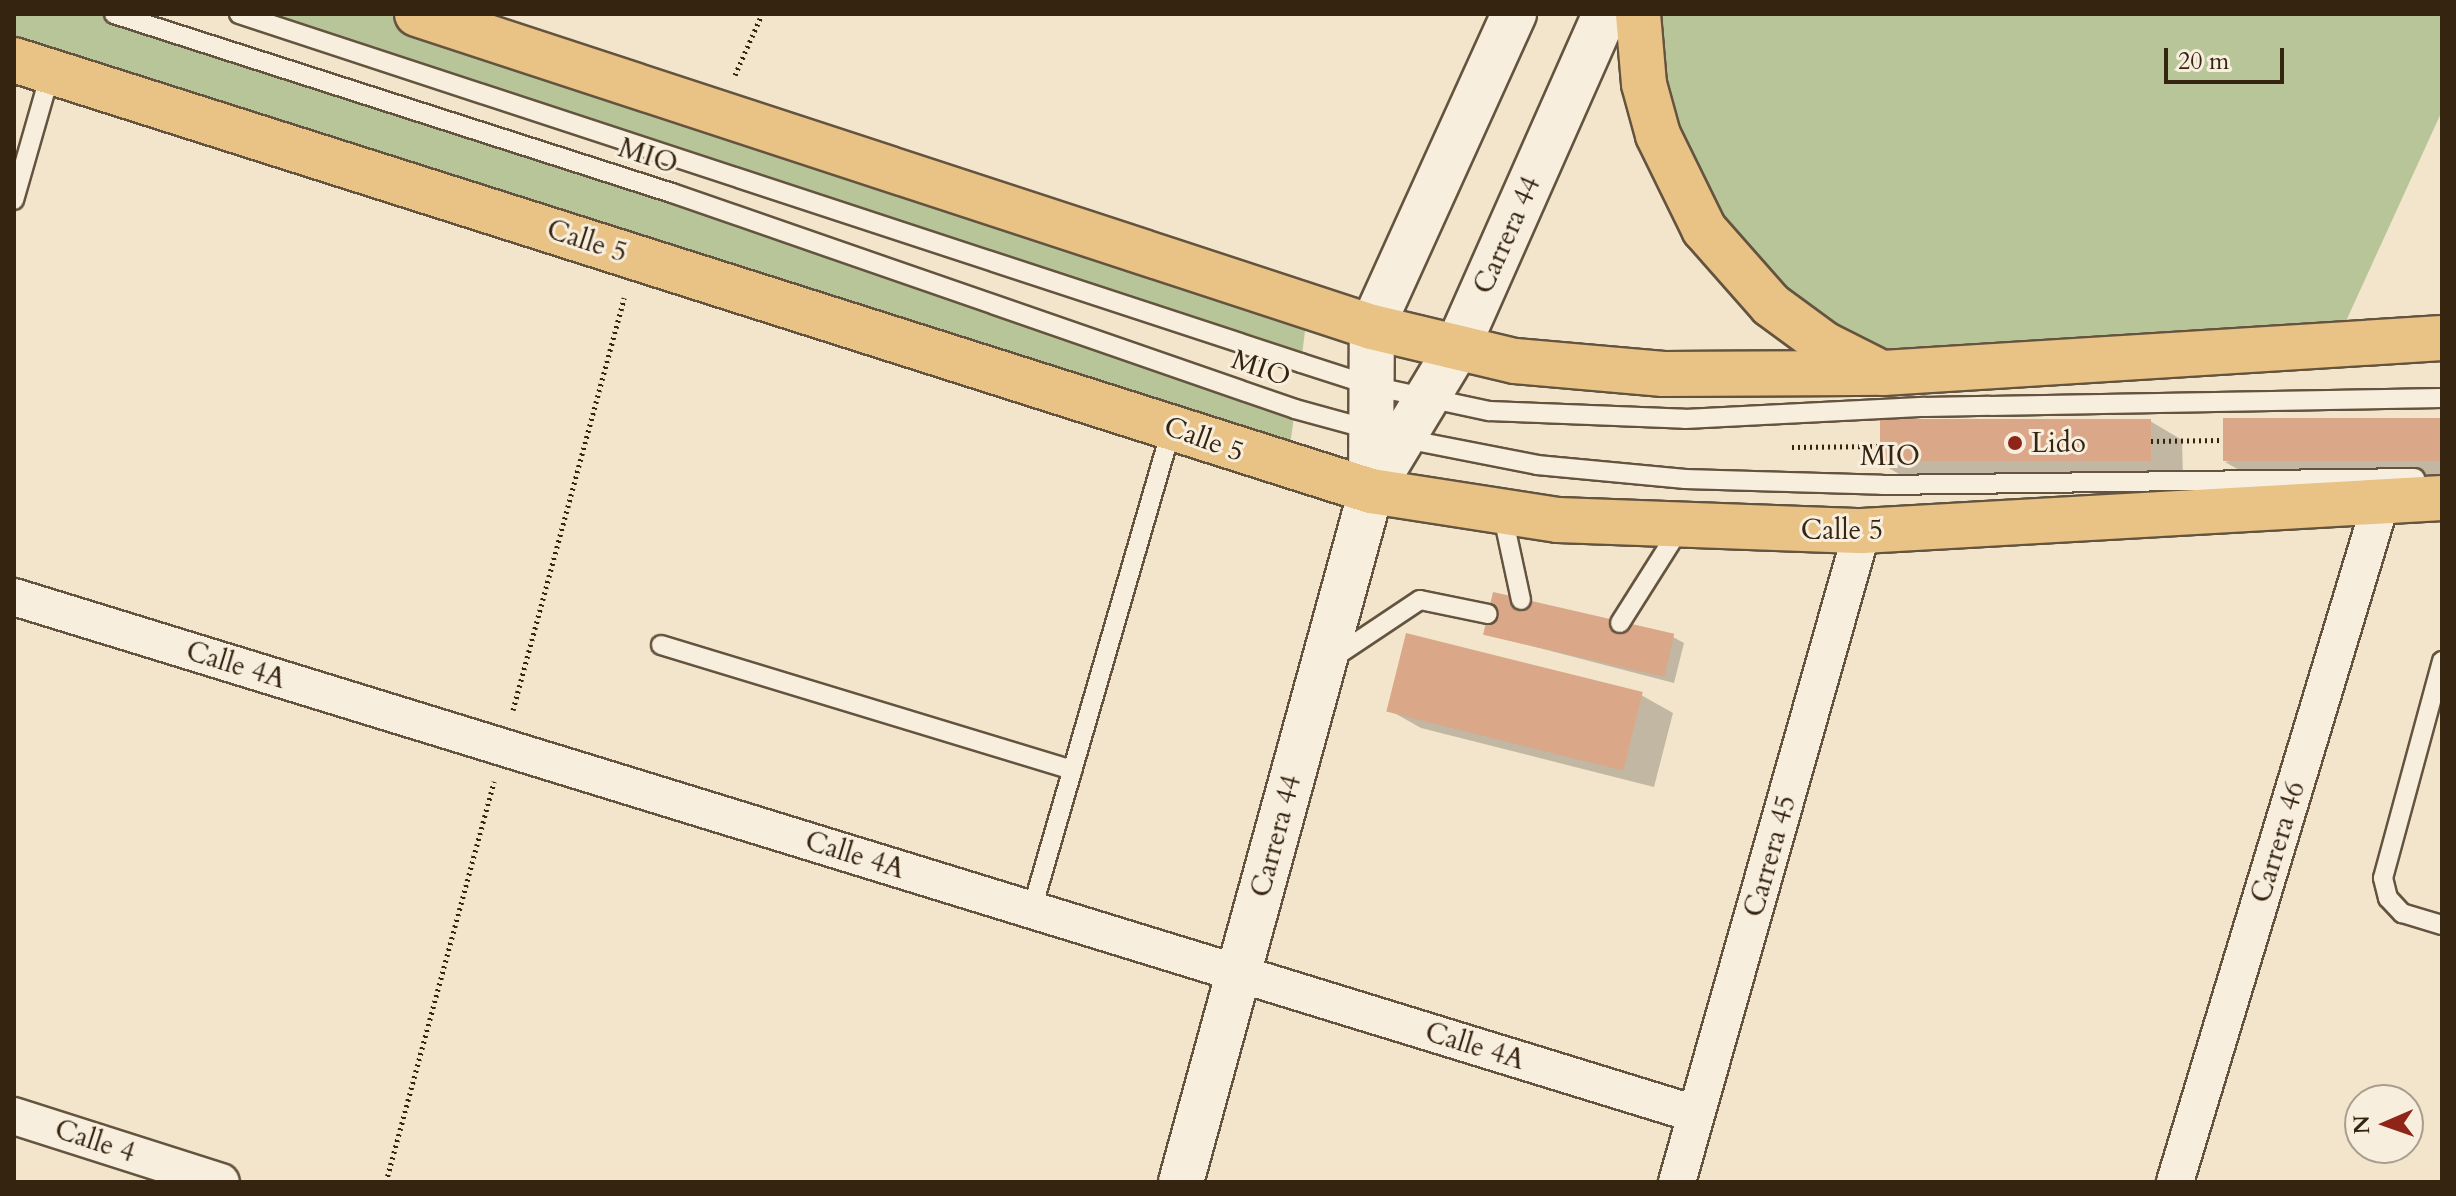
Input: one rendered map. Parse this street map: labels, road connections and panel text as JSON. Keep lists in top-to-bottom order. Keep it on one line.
{"streets":{"main road":["Carrera 44","Calle 5"],"street":["Calle 4A","Carrera 46","Carrera 45","Calle 4"],"lane":["MIO"]},"crossings":[["MIO","Carrera 44"],["Carrera 44","Calle 5"],["Carrera 44","Calle 4A"],["Calle 5","Carrera 46"],["Calle 5","Carrera 45"],["Calle 4A","Carrera 45"]],"places":["Lido"],"scale_bar":"20 m","north":"left"}
